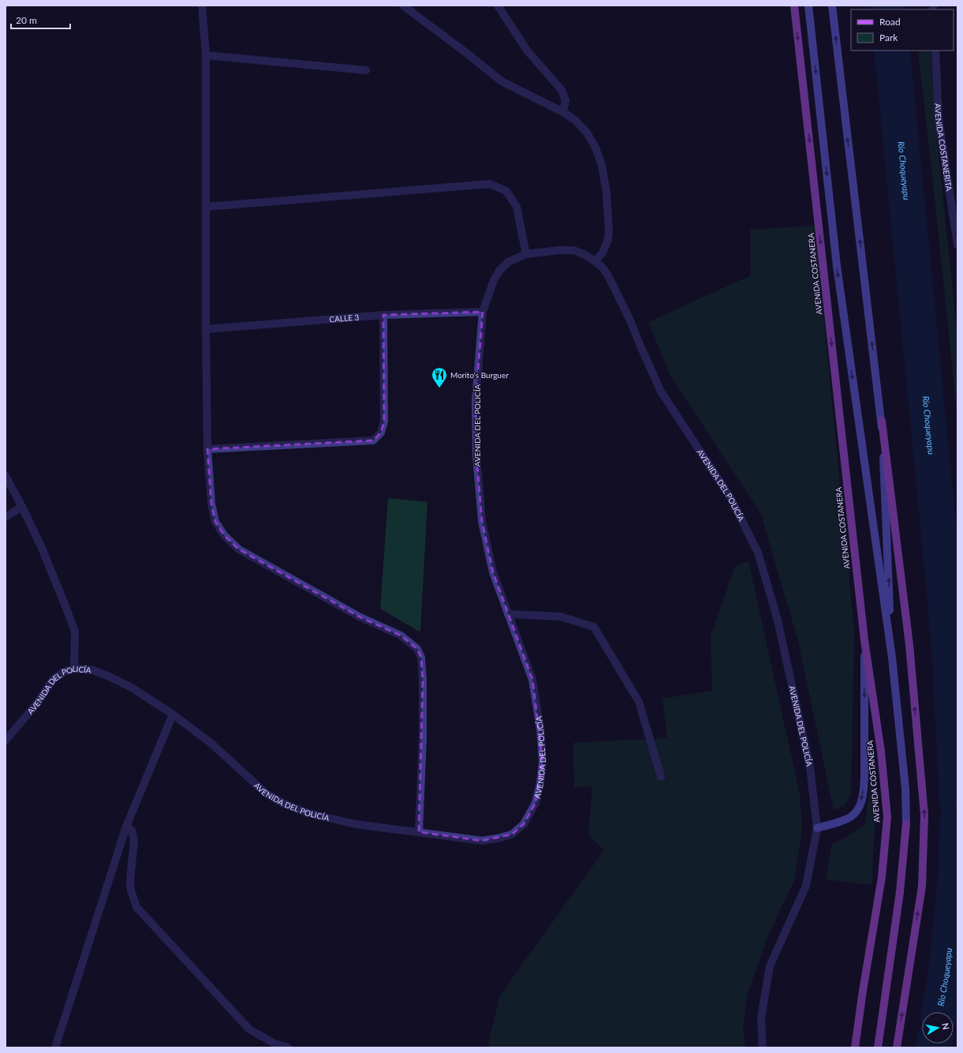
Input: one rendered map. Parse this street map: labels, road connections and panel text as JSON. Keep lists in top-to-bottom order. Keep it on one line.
{"streets":{"main road":["AVENIDA COSTANERA"],"street":["AVENIDA COSTANERITA","CALLE 3","AVENIDA DEL POLICÍA"]},"crossings":[["CALLE 3","AVENIDA DEL POLICÍA"]],"water":["Río Choqueyapu"],"places":{"restaurant":["Morito's Burguer"]},"legend":["Road","Park"],"scale_bar":"20 m","north":"right"}
